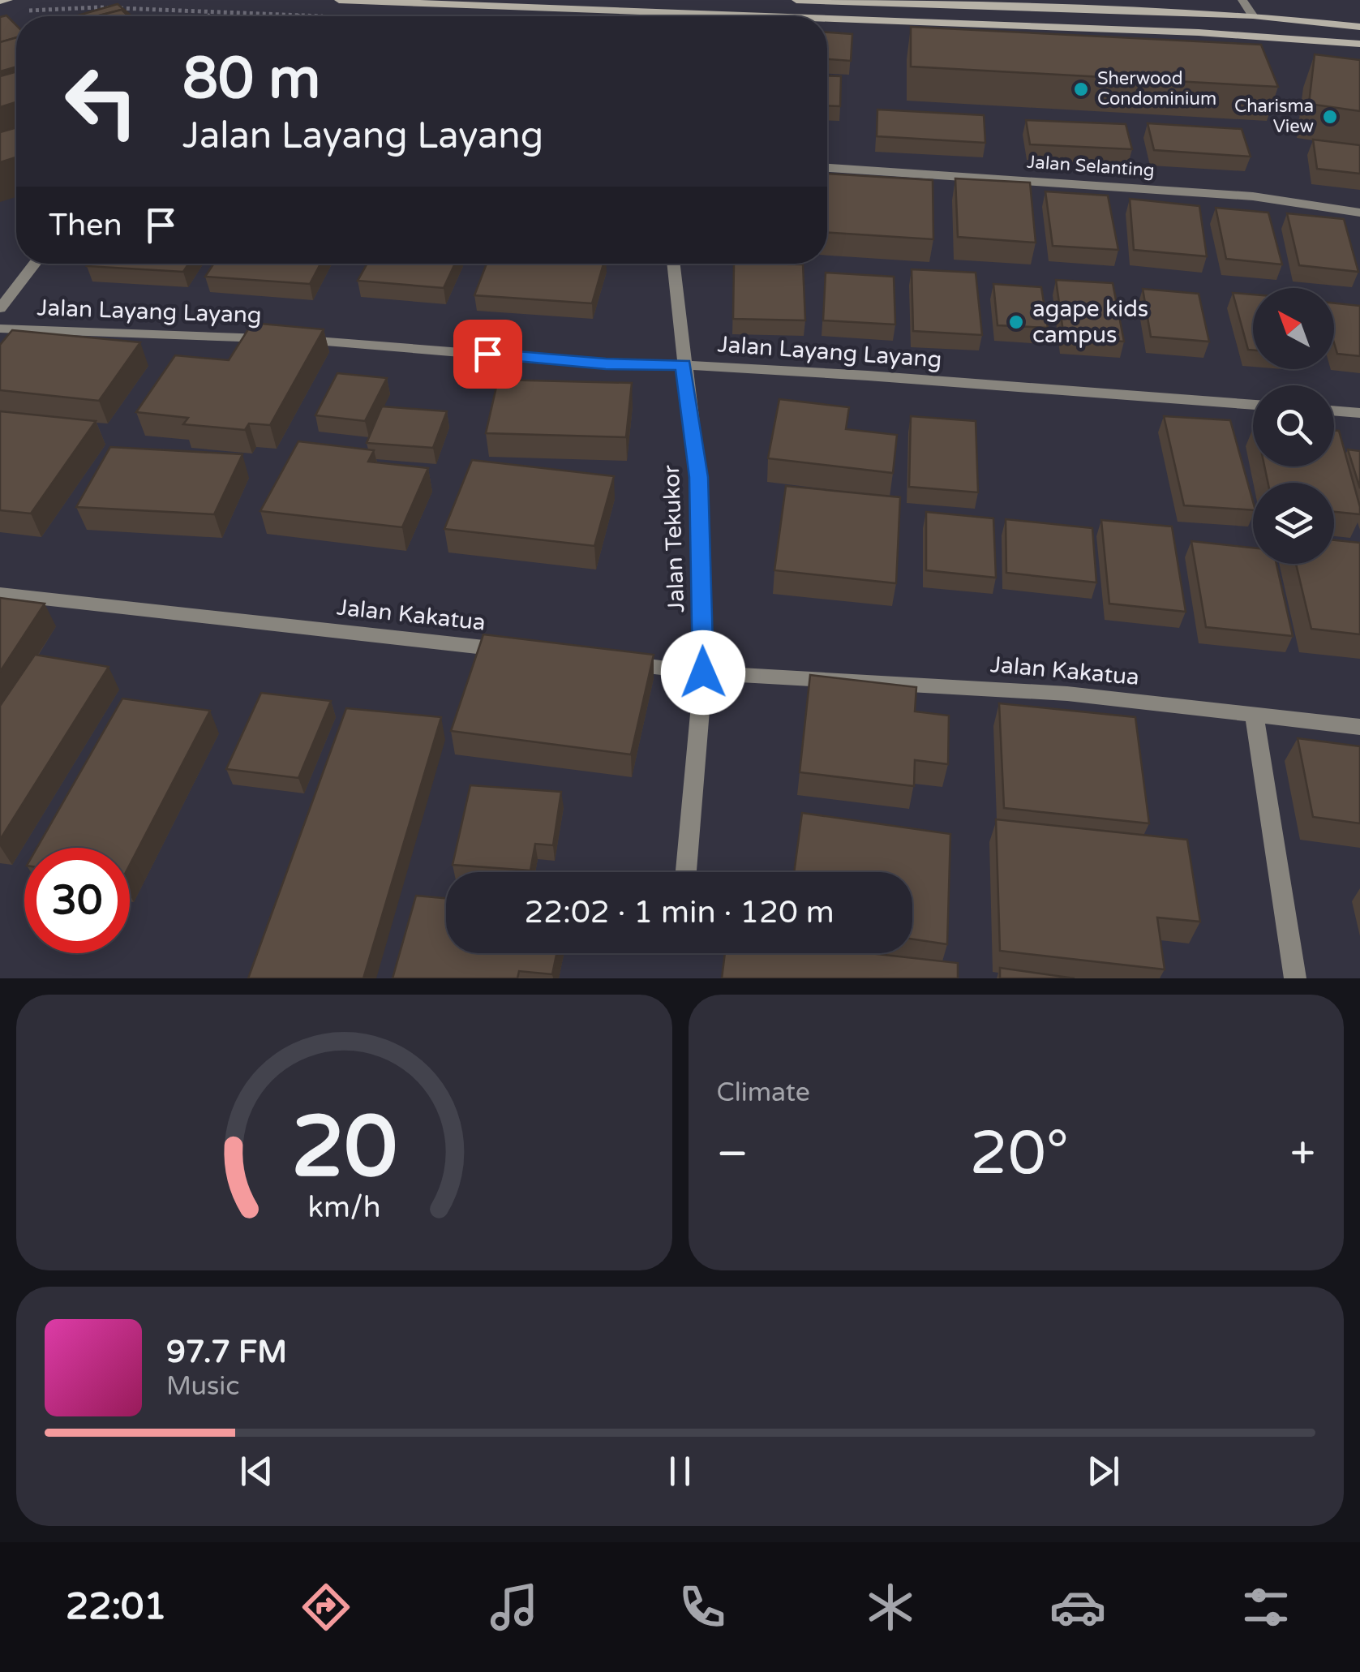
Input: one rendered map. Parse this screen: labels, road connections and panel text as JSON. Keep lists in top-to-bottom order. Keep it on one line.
{"streets":{"street":["Jalan Selanting","Jalan Layang Layang","Jalan Tekukor","Jalan Kakatua"]},"crossings":[["Jalan Layang Layang","Jalan Tekukor"],["Jalan Tekukor","Jalan Kakatua"]],"places":["Sherwood Condominium","Charisma View","agape kids campus"],"north":"top left","page":{"turn":["80 m","Jalan Layang Layang"],"then":"Then","limit":"30","trip":"22:02 · 1 min · 120 m","tile":"Climate","heat":["−","20°","+"],"song":["97.7 FM","Music"],"tabs":"22:01","gauge":["20","km/h"]}}
